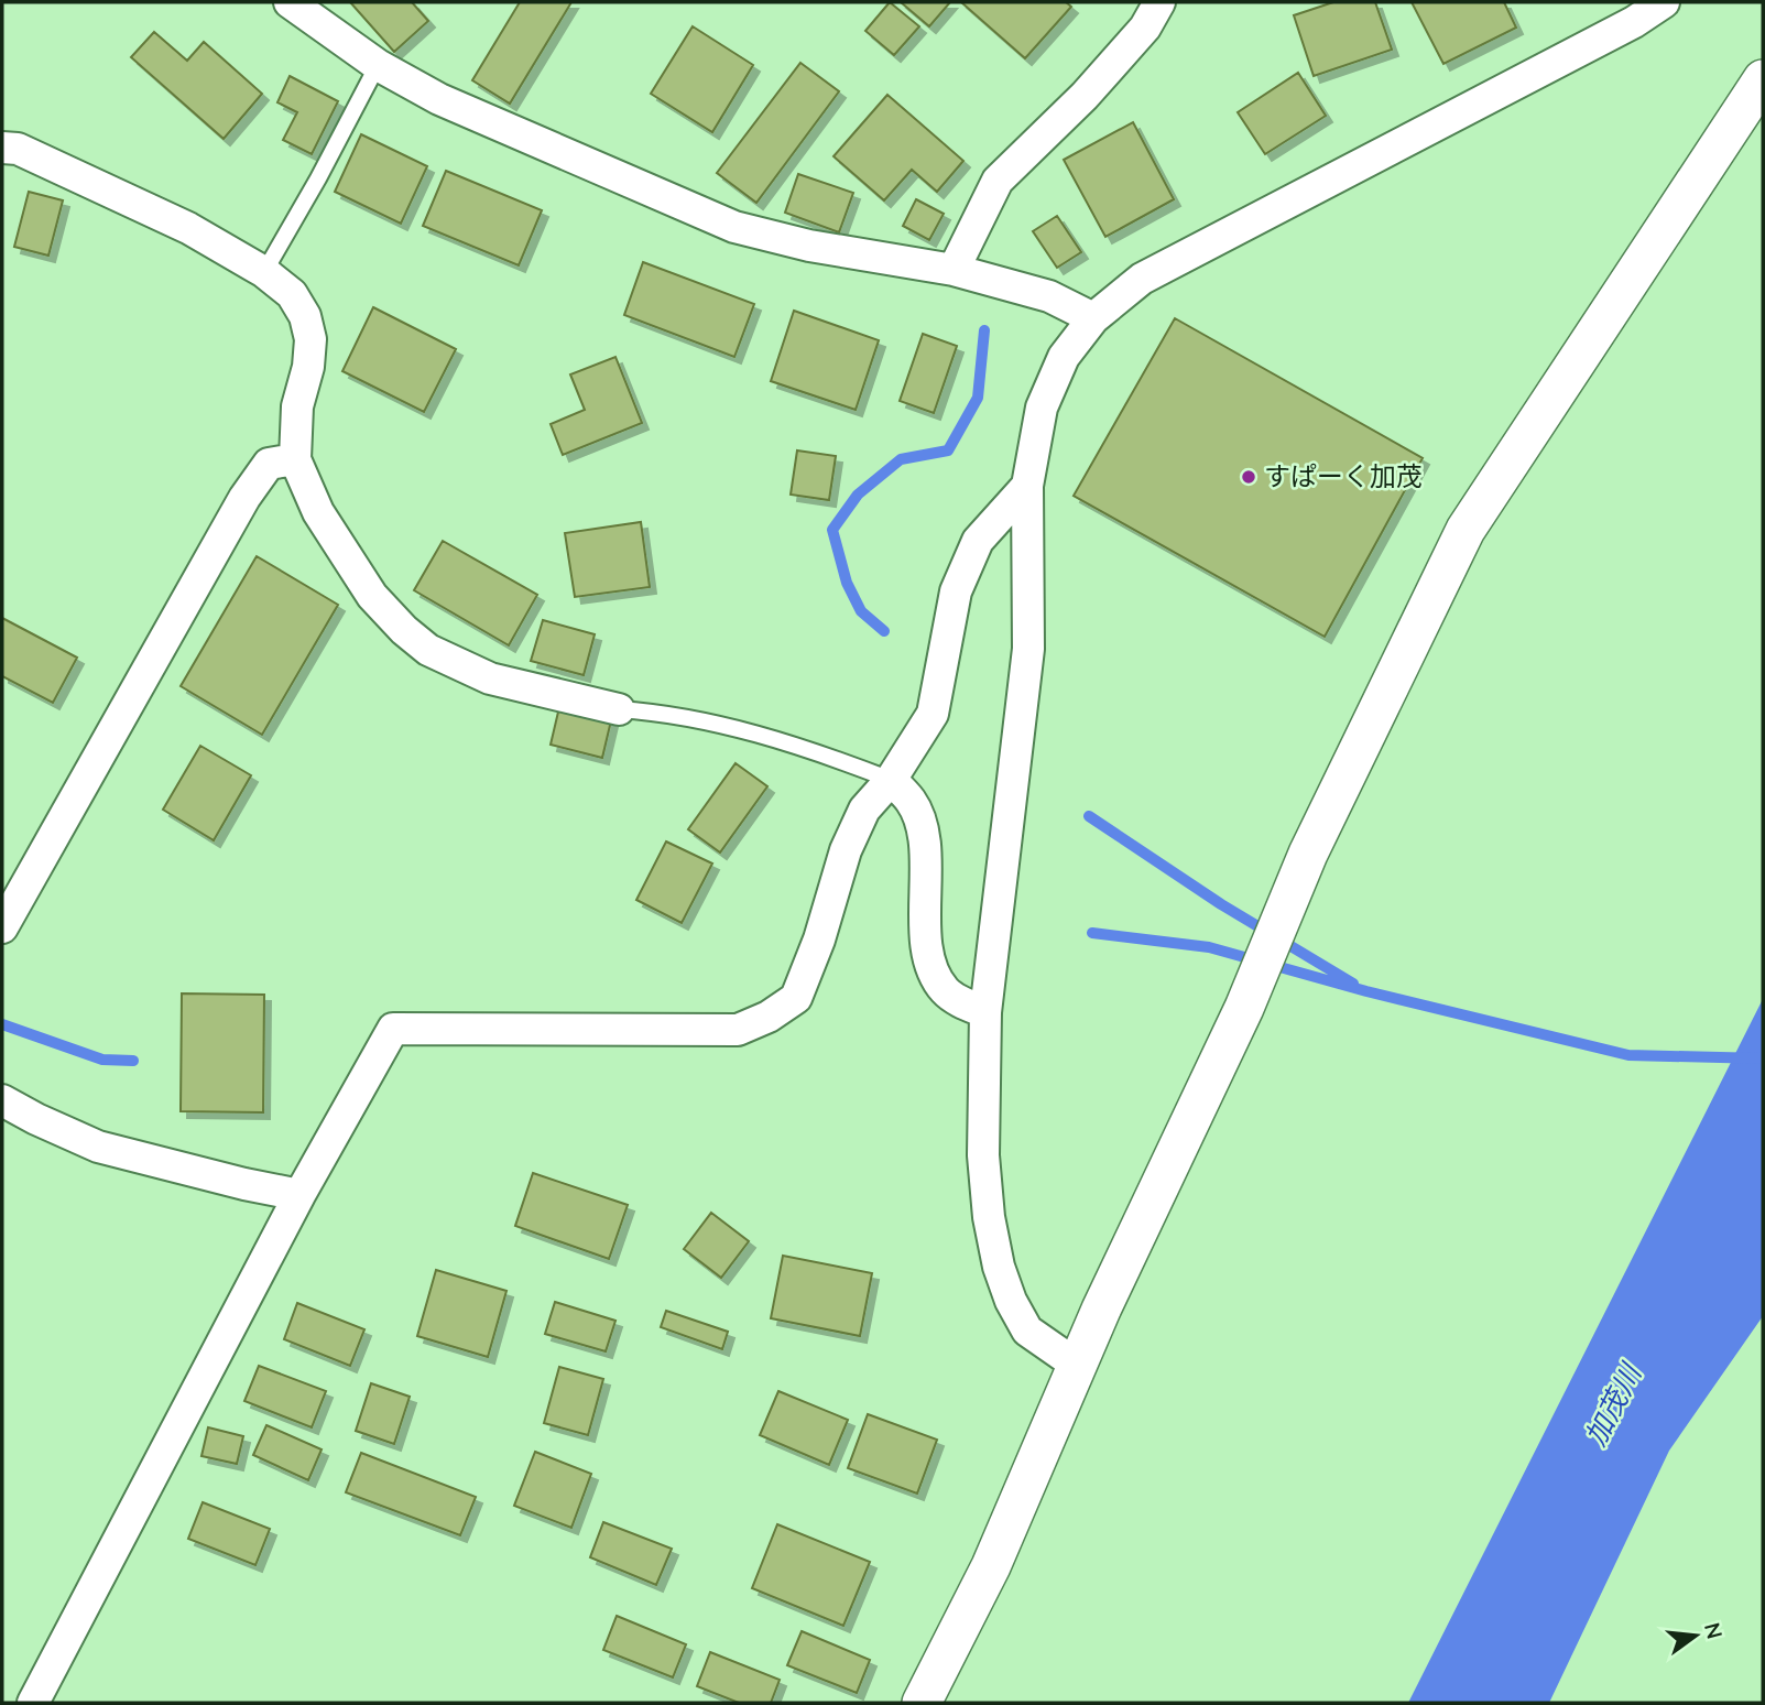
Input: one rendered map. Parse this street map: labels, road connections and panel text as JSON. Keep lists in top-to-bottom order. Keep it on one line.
{"water":["加茂川"],"places":["すぱーく加茂"],"north":"right"}
